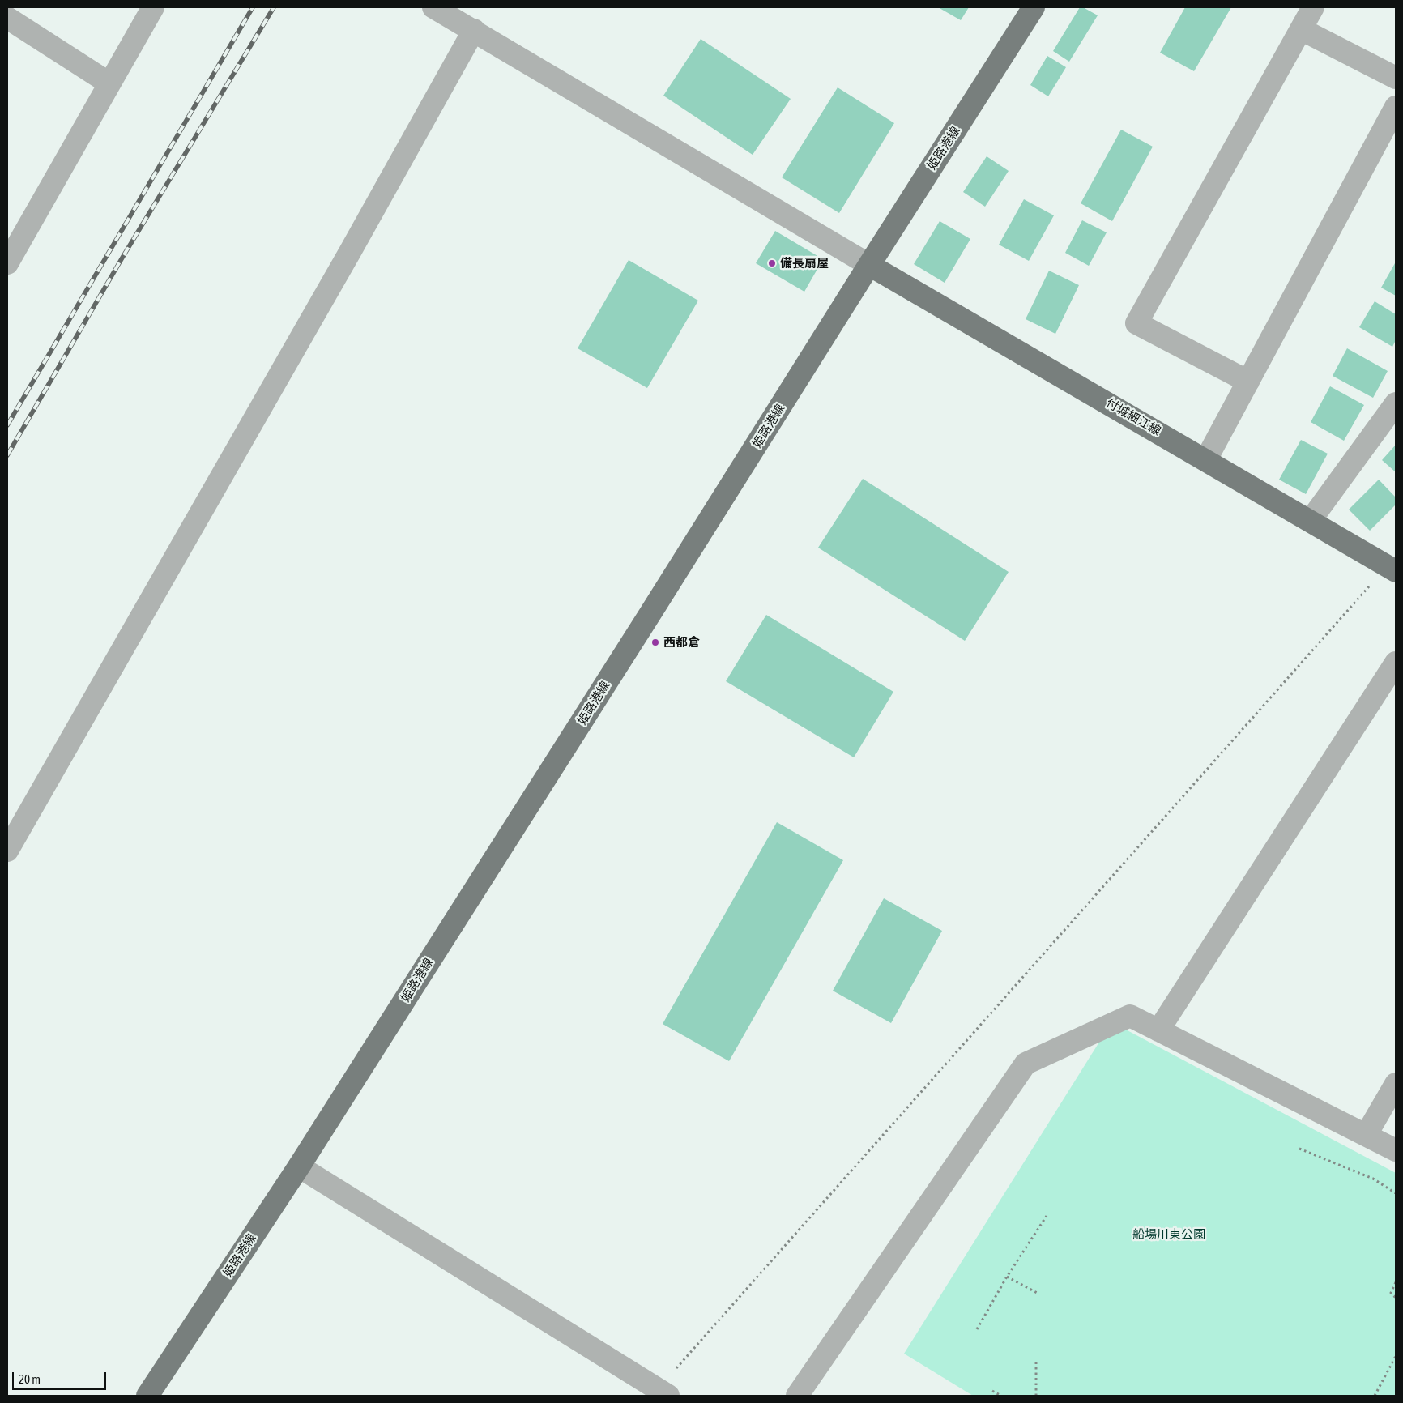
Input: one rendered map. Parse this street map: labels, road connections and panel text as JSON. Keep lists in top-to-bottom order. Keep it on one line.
{"streets":{"main road":["姫路港線","付城細江線"]},"crossings":[["姫路港線","付城細江線"]],"parks":["船場川東公園"],"places":["備長扇屋","西都倉"],"scale_bar":"20 m"}
